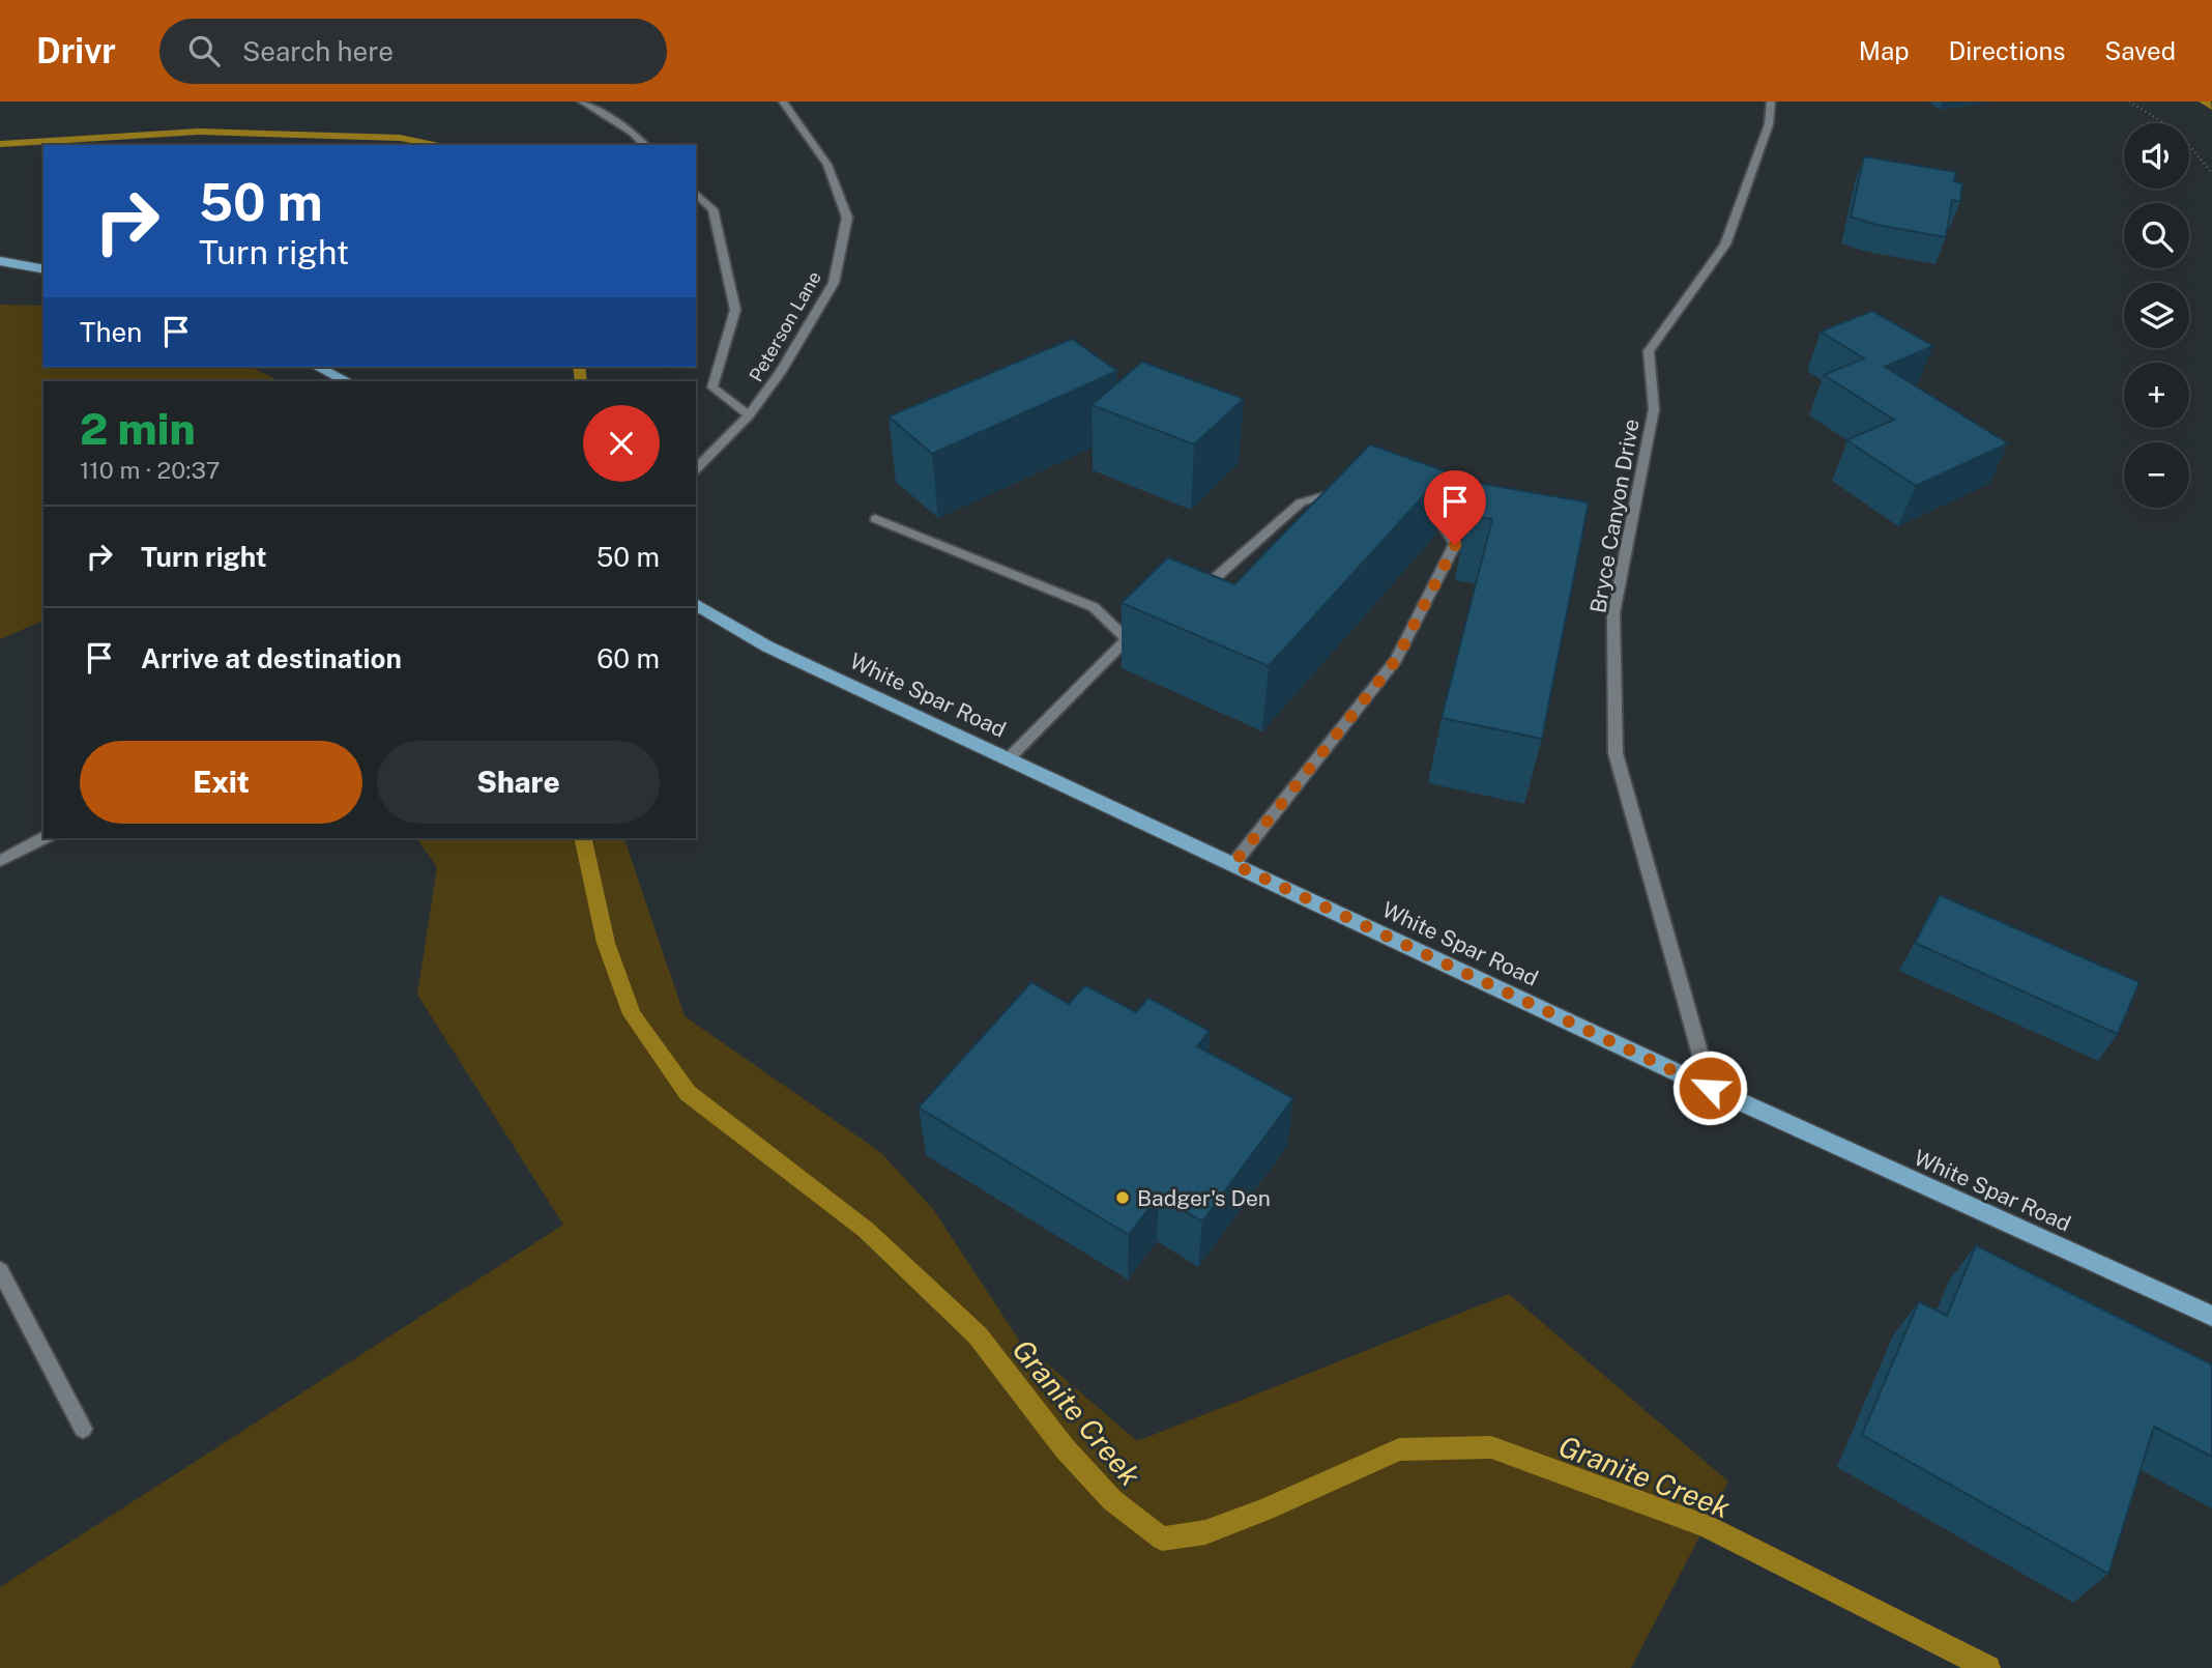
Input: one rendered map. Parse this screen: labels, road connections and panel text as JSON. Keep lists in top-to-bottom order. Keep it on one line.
{"streets":{"main road":["White Spar Road"],"street":["Peterson Lane","Bryce Canyon Drive"]},"crossings":[["Bryce Canyon Drive","White Spar Road"]],"water":["Granite Creek"],"places":["Badger's Den"],"page":{"header":"Drivr","search":"Search here","nav":["Map","Directions","Saved"],"map_buttons":["+","−"],"turn":["50 m","Turn right"],"then":"Then","heading":["2 min","110 m · 20:37"],"list":[{"name":"Turn right","value":"50 m"},{"name":"Arrive at destination","value":"60 m"}],"buttons":["Exit","Share"]}}
